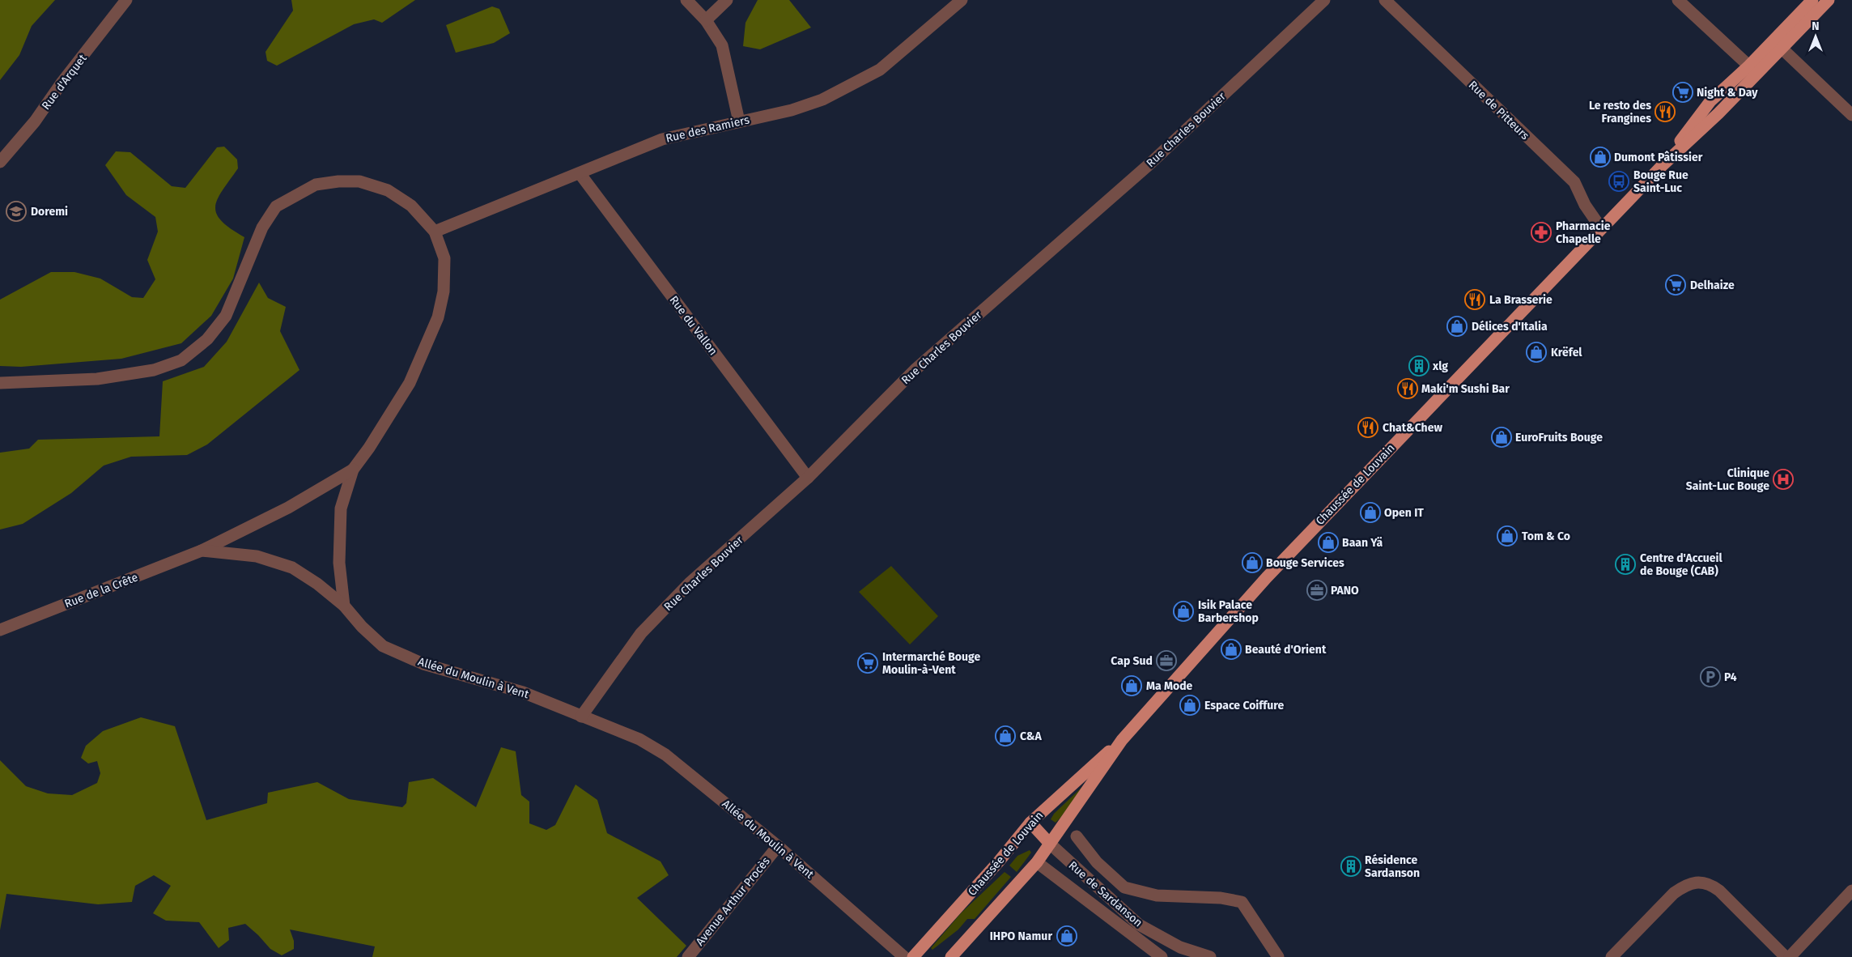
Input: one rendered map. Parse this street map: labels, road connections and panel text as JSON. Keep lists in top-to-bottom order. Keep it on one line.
{"streets":{"main road":["Chaussée de Louvain"],"street":["Rue d'Arquet","Rue de Pitteurs","Rue des Ramiers","Rue Charles Bouvier","Rue du Vallon","Rue de la Crête","Allée du Moulin à Vent","Rue de Sardanson","Avenue Arthur Procès"]},"crossings":[["Rue de Pitteurs","Chaussée de Louvain"],["Rue des Ramiers","Rue du Vallon"],["Rue Charles Bouvier","Rue du Vallon"],["Rue Charles Bouvier","Allée du Moulin à Vent"],["Chaussée de Louvain","Rue de Sardanson"],["Rue de la Crête","Allée du Moulin à Vent"],["Allée du Moulin à Vent","Avenue Arthur Procès"]],"places":{"supermarket":["Night & Day","Delhaize","Intermarché Bouge Moulin-à-Vent"],"restaurant":["Le resto des Frangines","La Brasserie","Maki'm Sushi Bar","Chat&Chew"],"shop":["Dumont Pâtissier","Délices d'Italia","Krëfel","EuroFruits Bouge","Open IT","Tom & Co","Baan Yä","Bouge Services","Isik Palace Barbershop","Beauté d'Orient","Ma Mode","Espace Coiffure","C&A","IHPO Namur"],"bus stop":["Bouge Rue Saint-Luc"],"school or university":["Doremi"],"pharmacy":["Pharmacie Chapelle"],"building":["xlg","Centre d'Accueil de Bouge (CAB)","Résidence Sardanson"],"hospital":["Clinique Saint-Luc Bouge"],"office":["PANO","Cap Sud"],"parking":["P4"]},"north":"top"}
